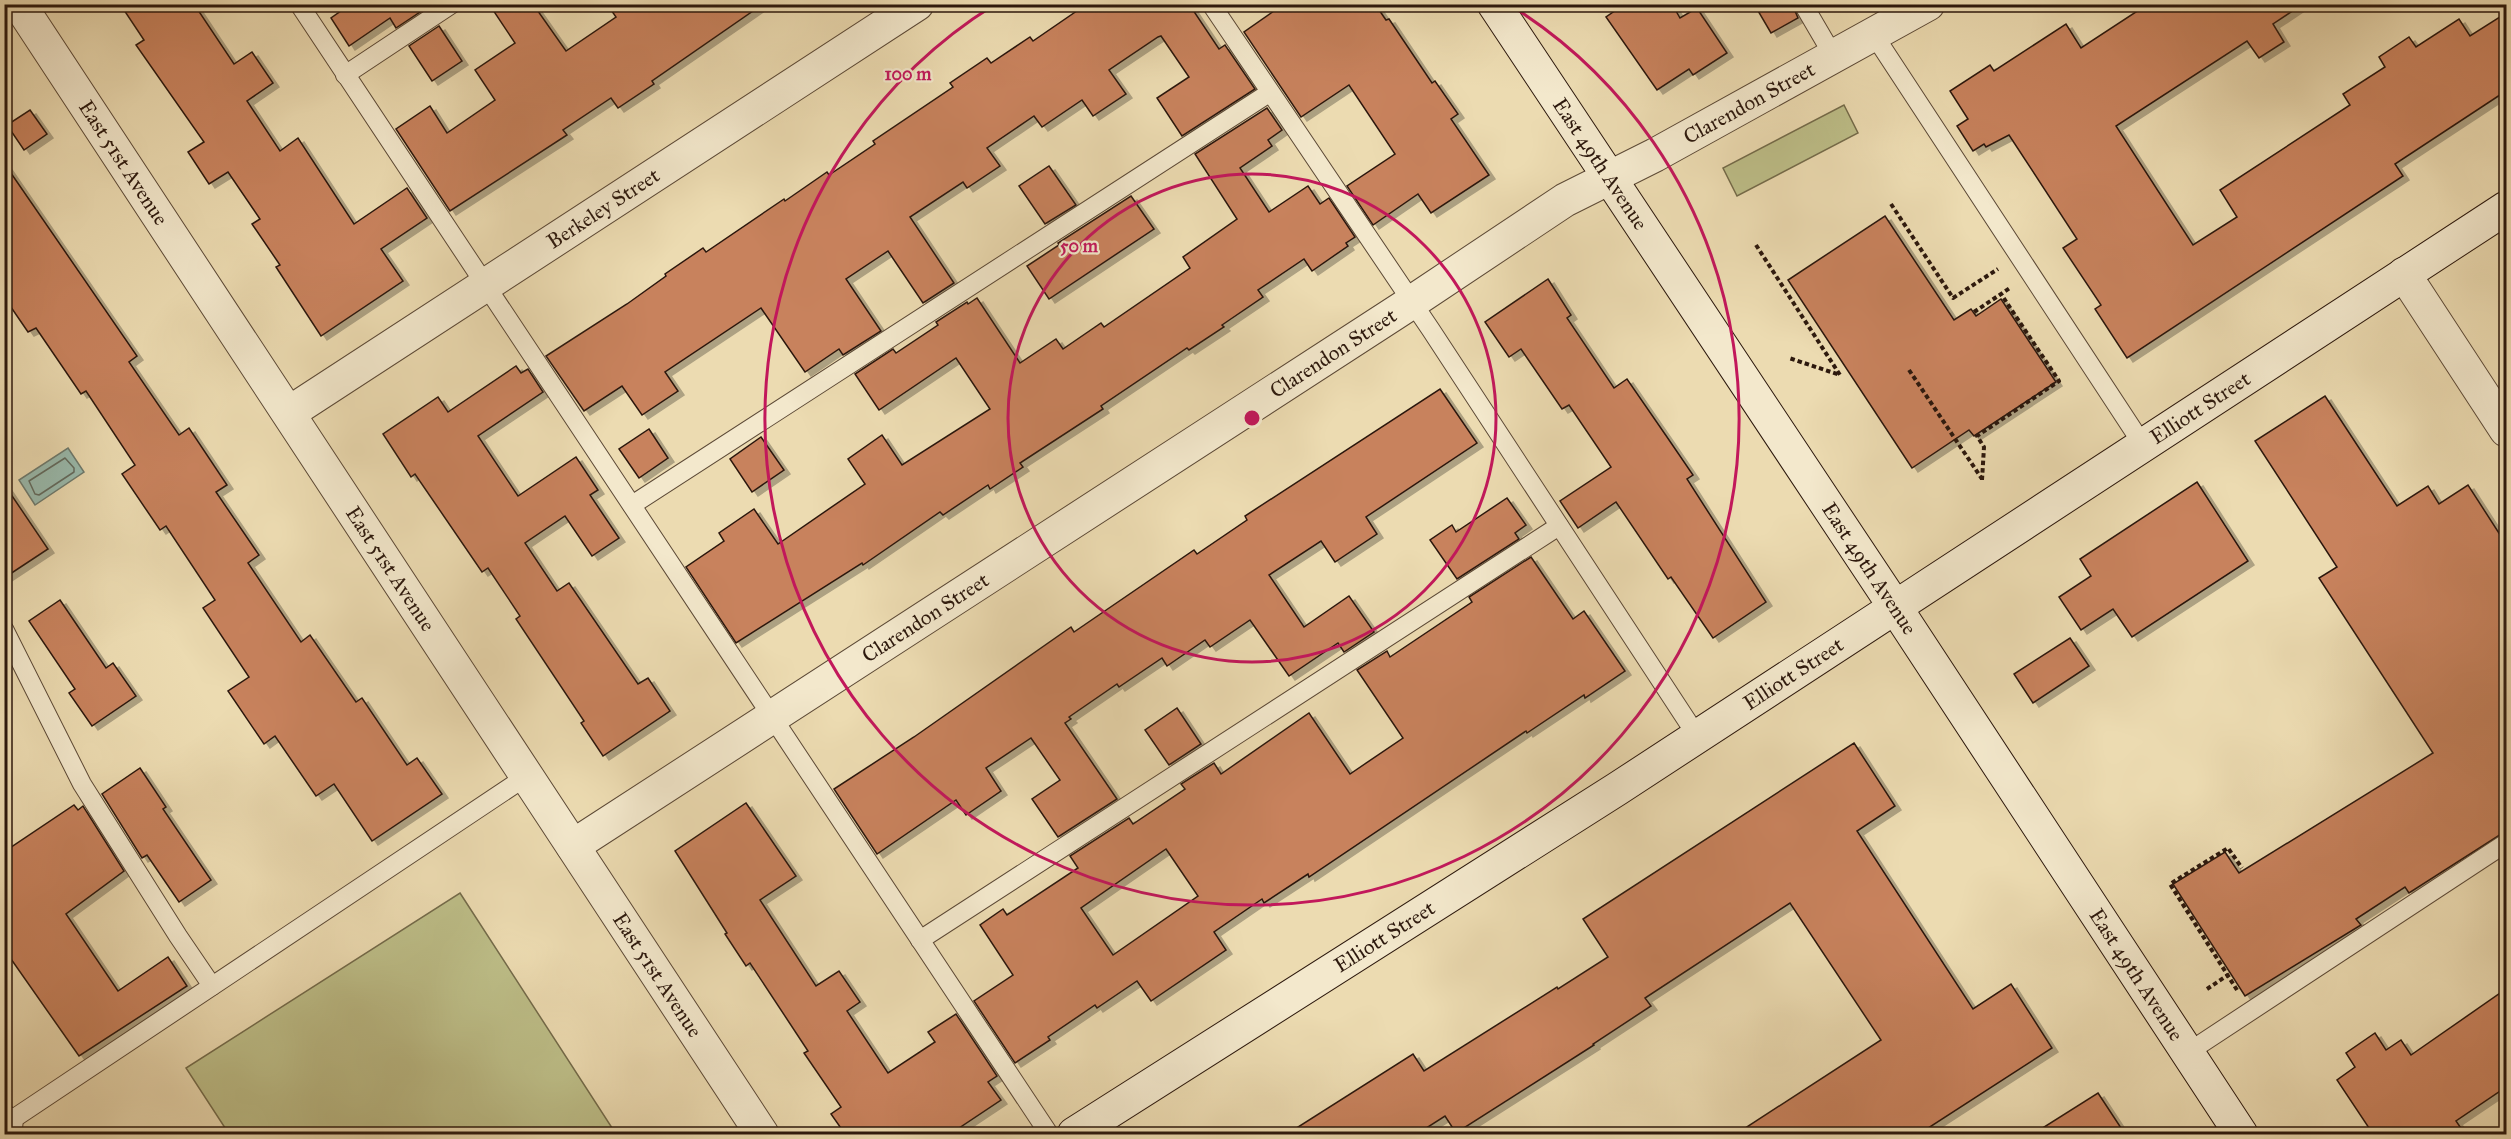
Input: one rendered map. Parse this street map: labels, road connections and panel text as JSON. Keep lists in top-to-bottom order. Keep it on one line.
{"streets":{"street":["Clarendon Street","East 51st Avenue","East 49th Avenue","Berkeley Street","Elliott Street"]},"crossings":[["Clarendon Street","East 51st Avenue"],["Clarendon Street","East 49th Avenue"],["East 51st Avenue","Berkeley Street"],["East 49th Avenue","Elliott Street"]],"rings":["100 m","50 m"]}
